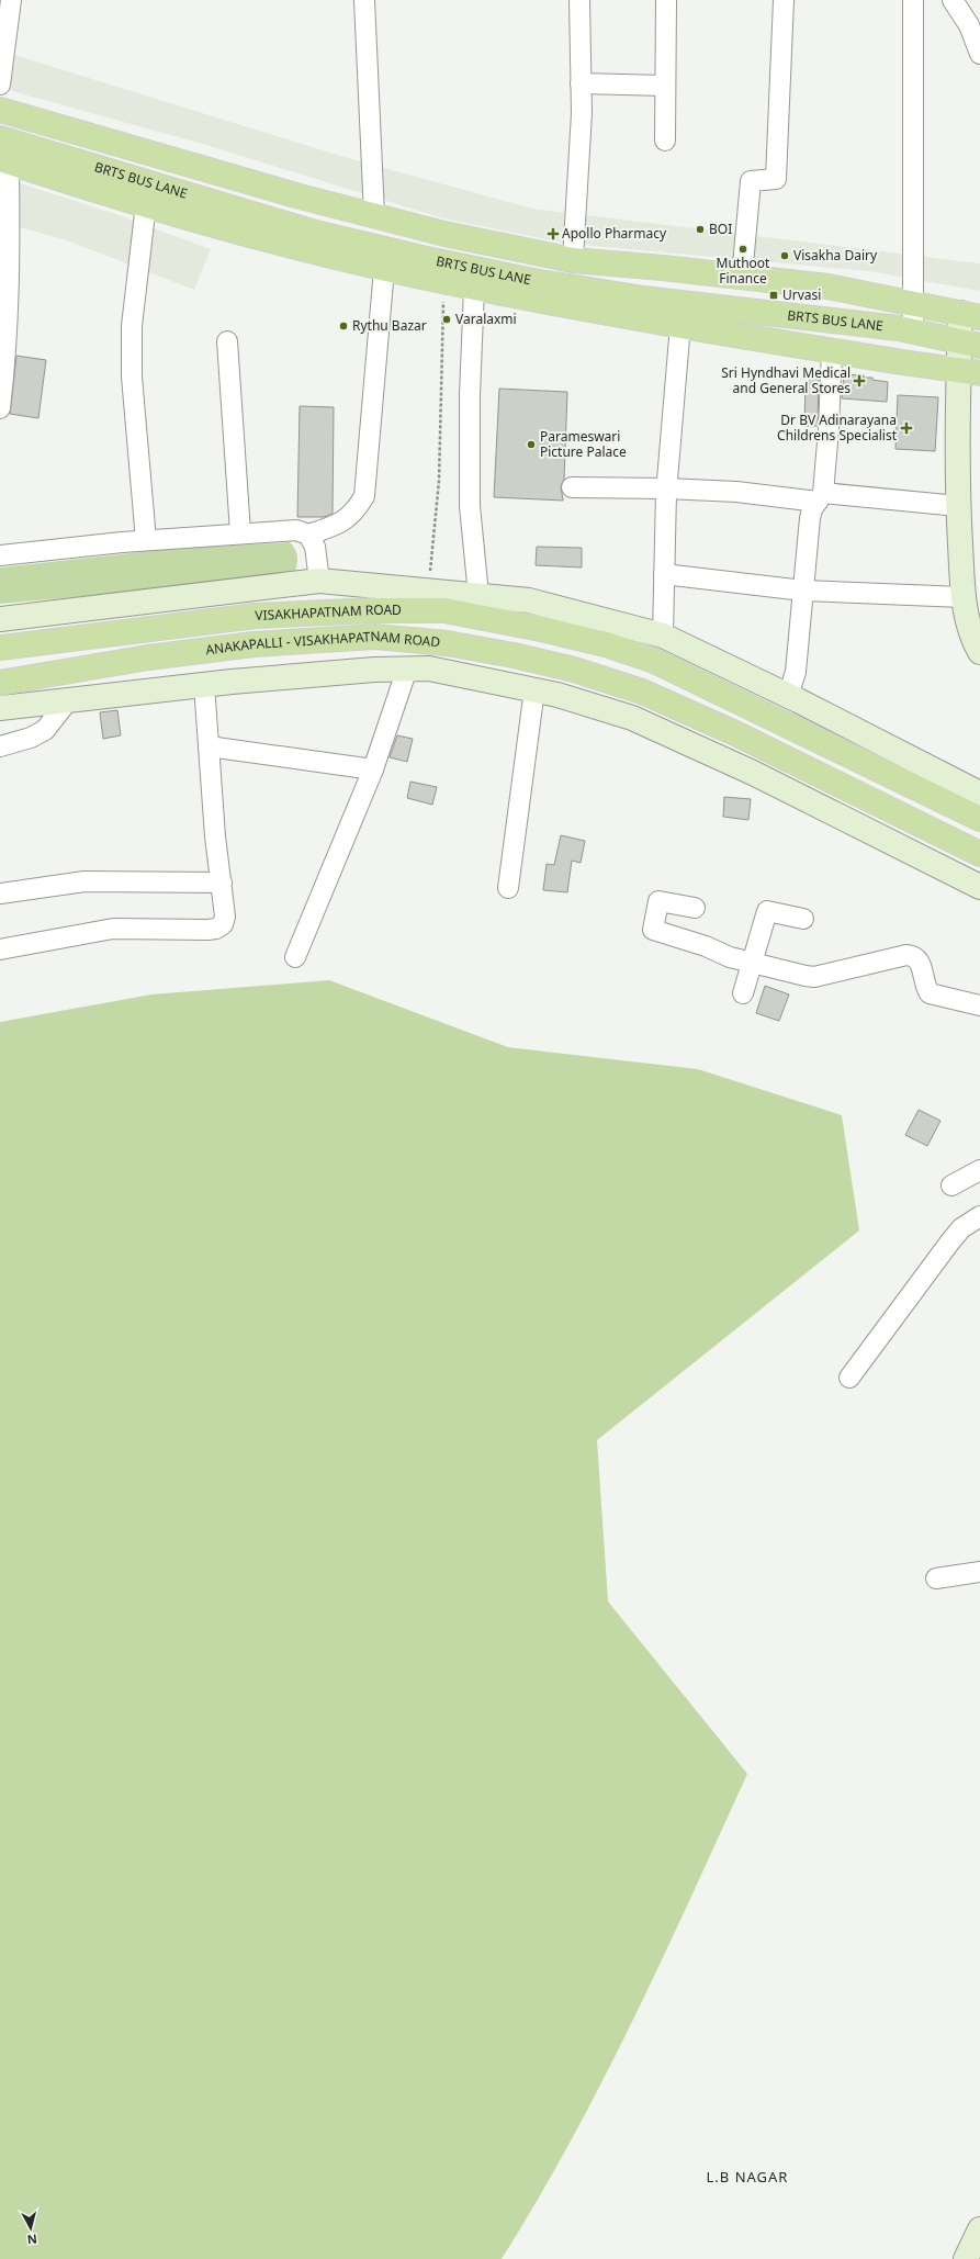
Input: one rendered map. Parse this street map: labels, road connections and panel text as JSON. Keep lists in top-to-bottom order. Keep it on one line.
{"streets":{"main road":["BRTS BUS LANE","VISAKHAPATNAM ROAD","ANAKAPALLI - VISAKHAPATNAM ROAD"]},"districts":["L.B NAGAR"],"places":{"other":["BOI","Muthoot Finance","Visakha Dairy","Varalaxmi","Rythu Bazar","Parameswari Picture Palace"],"health":["Apollo Pharmacy","Sri Hyndhavi Medical and General Stores","Dr BV Adinarayana Childrens Specialist"],"transit":["Urvasi"]},"north":"bottom"}
